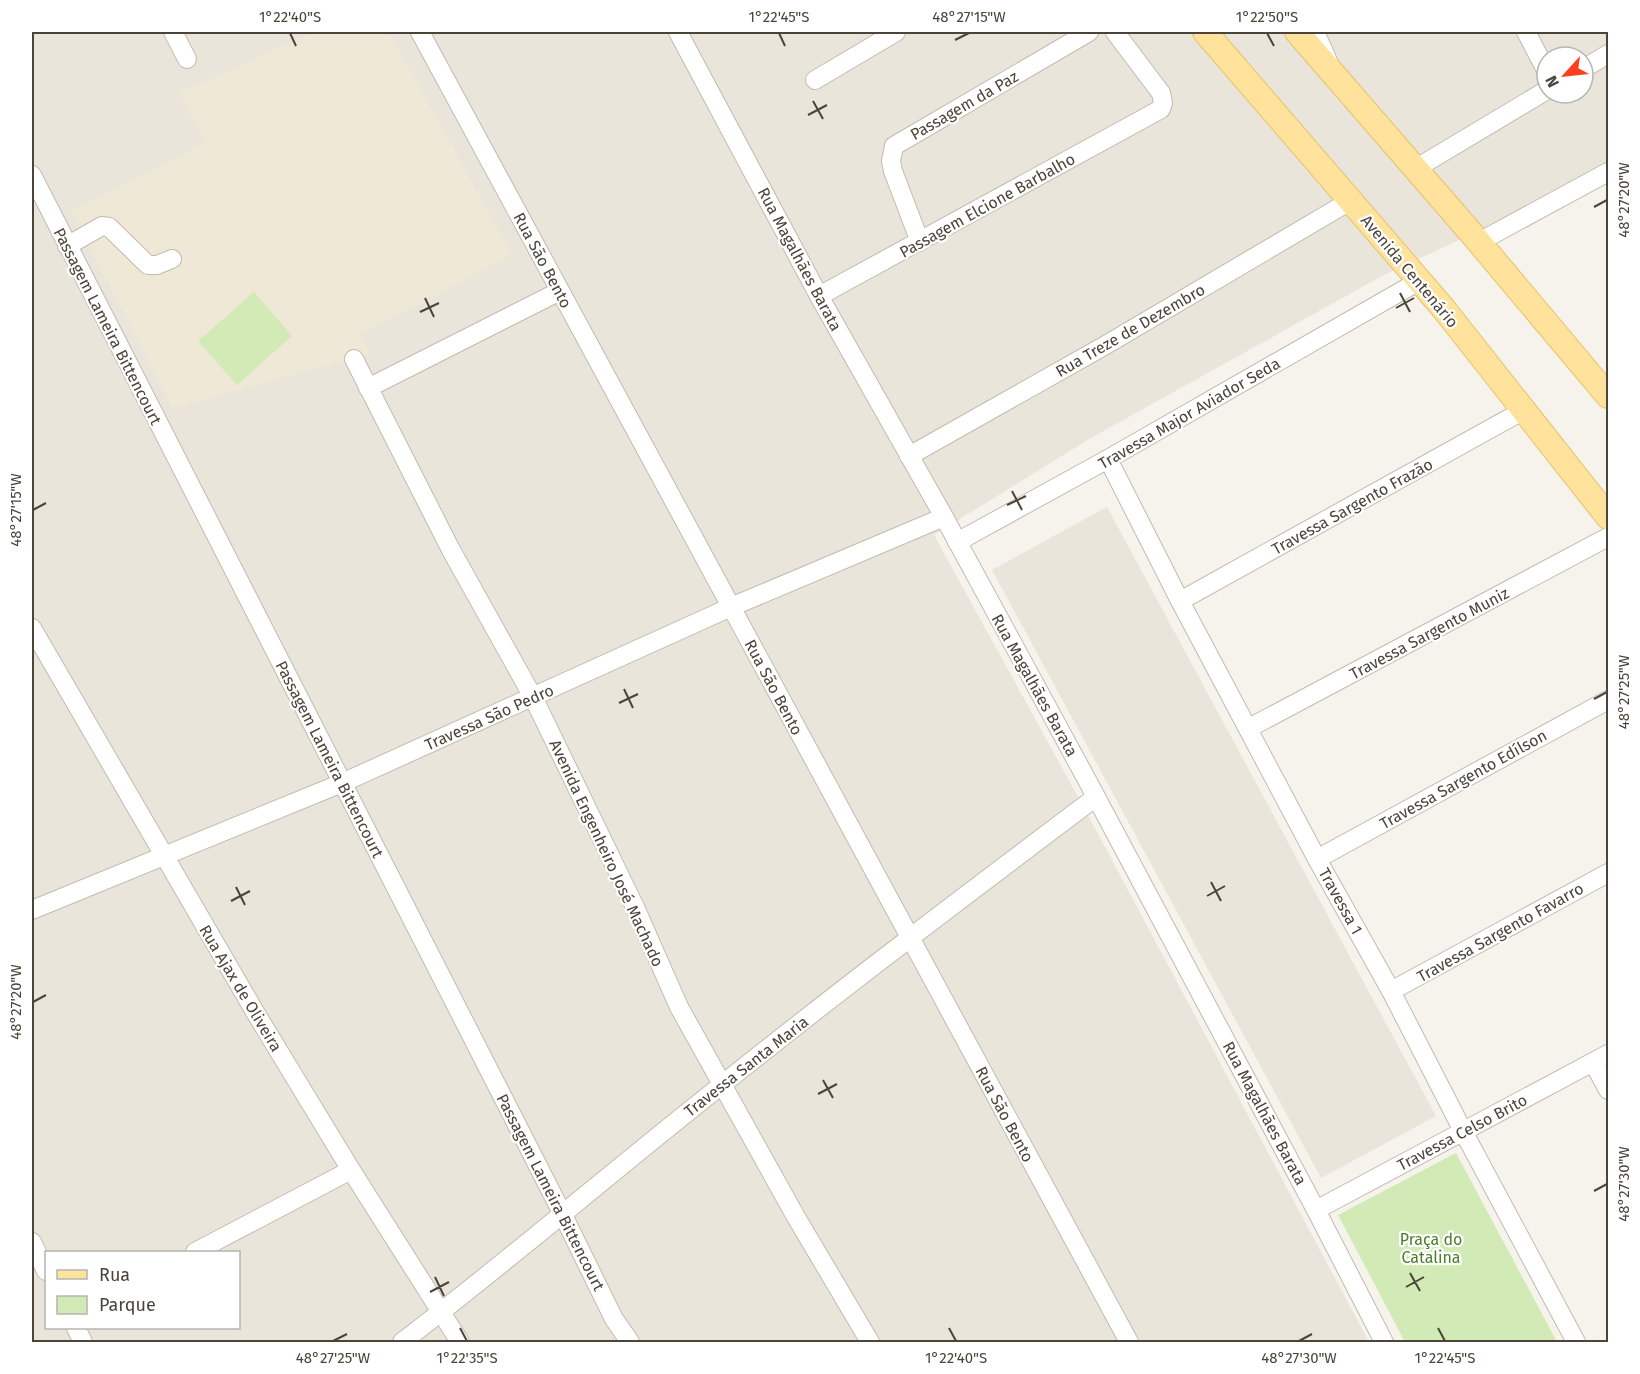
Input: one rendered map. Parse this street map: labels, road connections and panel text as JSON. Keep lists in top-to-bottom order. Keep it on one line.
{"streets":{"main road":["Avenida Centenário"],"street":["Passagem da Paz","Passagem Elcione Barbalho","Rua Magalhães Barata","Rua São Bento","Passagem Lameira Bittencourt","Rua Treze de Dezembro","Travessa Major Aviador Seda","Travessa Sargento Frazão","Travessa Sargento Muniz","Travessa São Pedro","Travessa Sargento Edílson","Avenida Engenheiro José Machado","Travessa 1","Travessa Sargento Favarro","Rua Ajax de Oliveira","Travessa Santa Maria","Travessa Celso Brito"]},"crossings":[["Passagem da Paz","Passagem Elcione Barbalho"],["Passagem Elcione Barbalho","Rua Magalhães Barata"],["Rua Magalhães Barata","Rua Treze de Dezembro"],["Rua Magalhães Barata","Travessa Major Aviador Seda"],["Rua Magalhães Barata","Travessa São Pedro"],["Rua Magalhães Barata","Travessa Santa Maria"],["Rua Magalhães Barata","Travessa Celso Brito"],["Rua São Bento","Travessa São Pedro"],["Rua São Bento","Travessa Santa Maria"],["Avenida Centenário","Rua Treze de Dezembro"],["Avenida Centenário","Travessa Major Aviador Seda"],["Avenida Centenário","Travessa Sargento Frazão"],["Passagem Lameira Bittencourt","Travessa São Pedro"],["Passagem Lameira Bittencourt","Travessa Santa Maria"],["Travessa Major Aviador Seda","Travessa 1"],["Travessa Sargento Frazão","Travessa 1"],["Travessa Sargento Muniz","Travessa 1"],["Travessa São Pedro","Avenida Engenheiro José Machado"],["Travessa São Pedro","Rua Ajax de Oliveira"],["Travessa Sargento Edílson","Travessa 1"],["Avenida Engenheiro José Machado","Travessa Santa Maria"],["Travessa 1","Travessa Sargento Favarro"],["Travessa 1","Travessa Celso Brito"],["Rua Ajax de Oliveira","Travessa Santa Maria"]],"parks":["Praça do Catalina"],"legend":["Rua","Parque"],"north":"bottom left","coordinates":["1°22'40\"S","1°22'45\"S","48°27'15\"W","1°22'50\"S","48°27'20\"W","48°27'25\"W","48°27'30\"W","1°22'35\"S"]}
